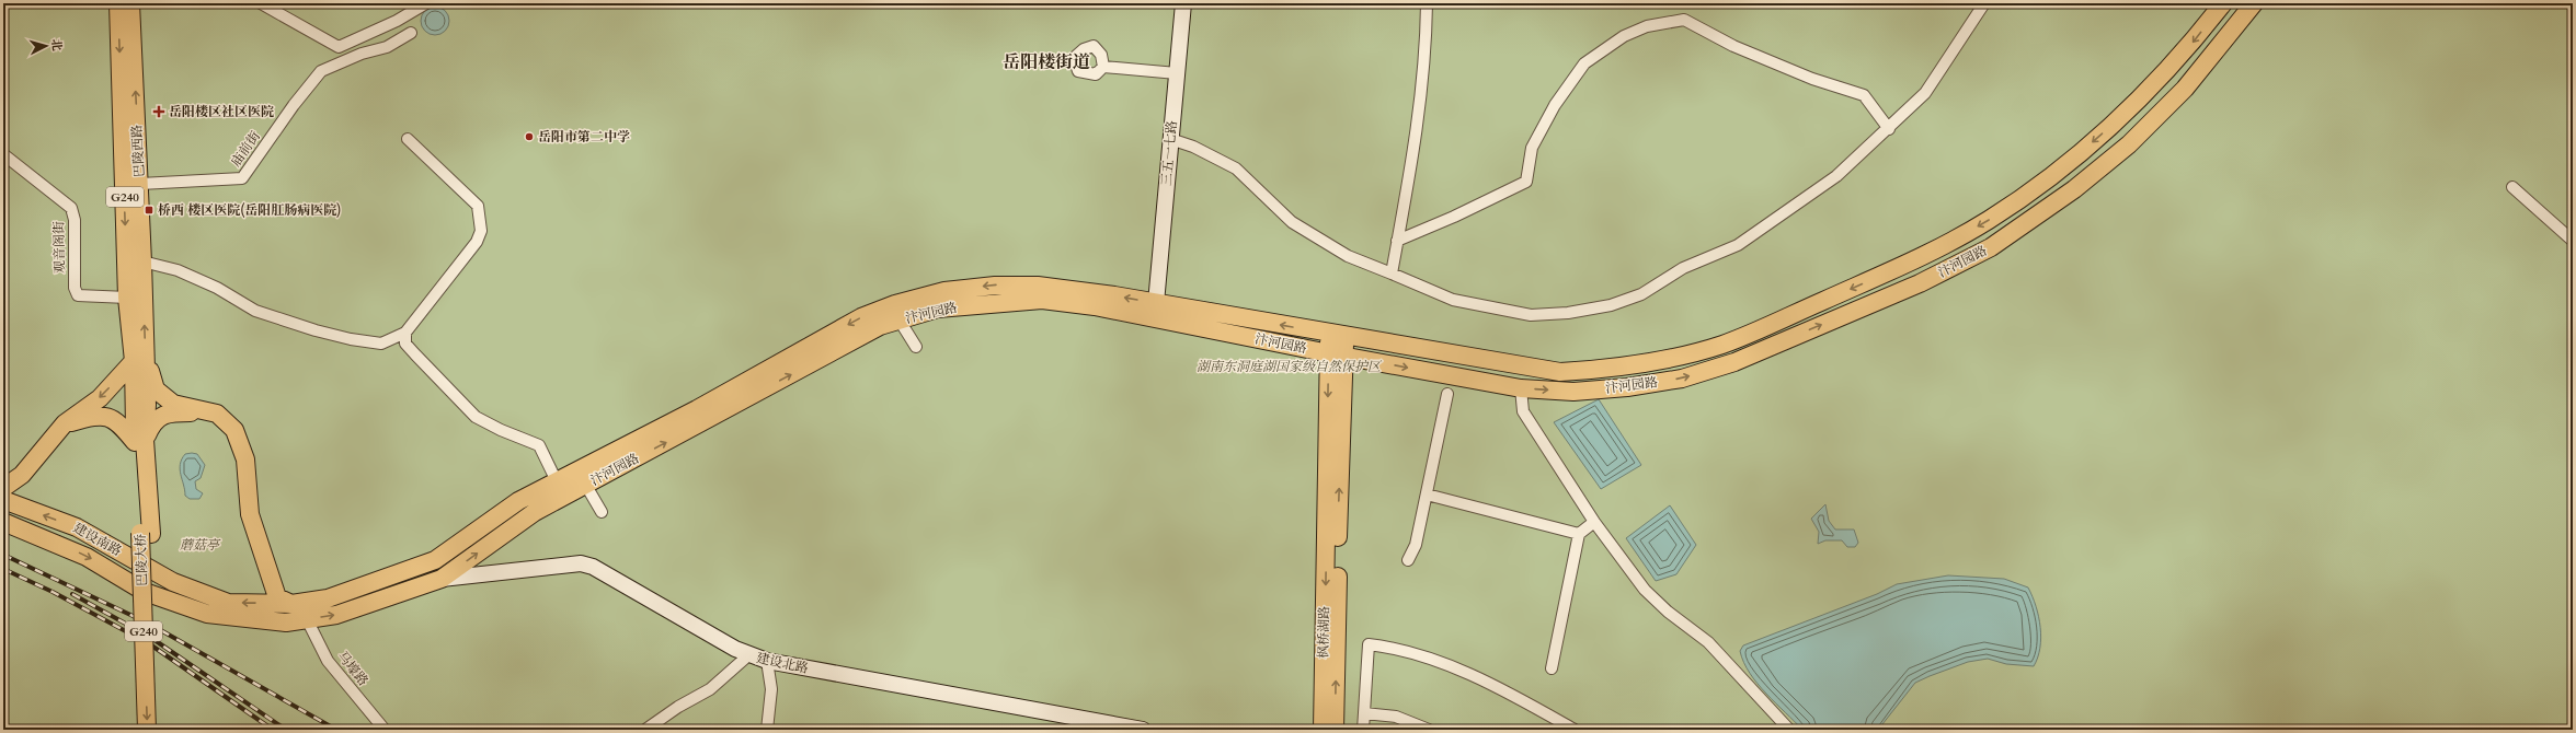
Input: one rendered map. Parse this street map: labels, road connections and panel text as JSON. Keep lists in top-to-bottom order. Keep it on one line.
{"streets":{"main road":["巴陵西路","三五一七路","G240","汴河园路","建设南路","巴陵大桥","枫桥湖路","建设北路"],"street":["庙前街","观音阁街","马壕路"]},"crossings":[["庙前街","巴陵西路"],["巴陵西路","观音阁街"],["巴陵西路","巴陵大桥"],["三五一七路","汴河园路"],["汴河园路","建设南路"],["汴河园路","建设北路"],["汴河园路","马壕路"]],"districts":["岳阳楼街道"],"parks":["湖南东洞庭湖国家级自然保护区","蘑菇亭"],"places":{"health":["岳阳楼区社区医院"],"other":["岳阳市第二中学"],"transit":["桥西 楼区医院(岳阳肛肠病医院)"]},"north":"right"}
